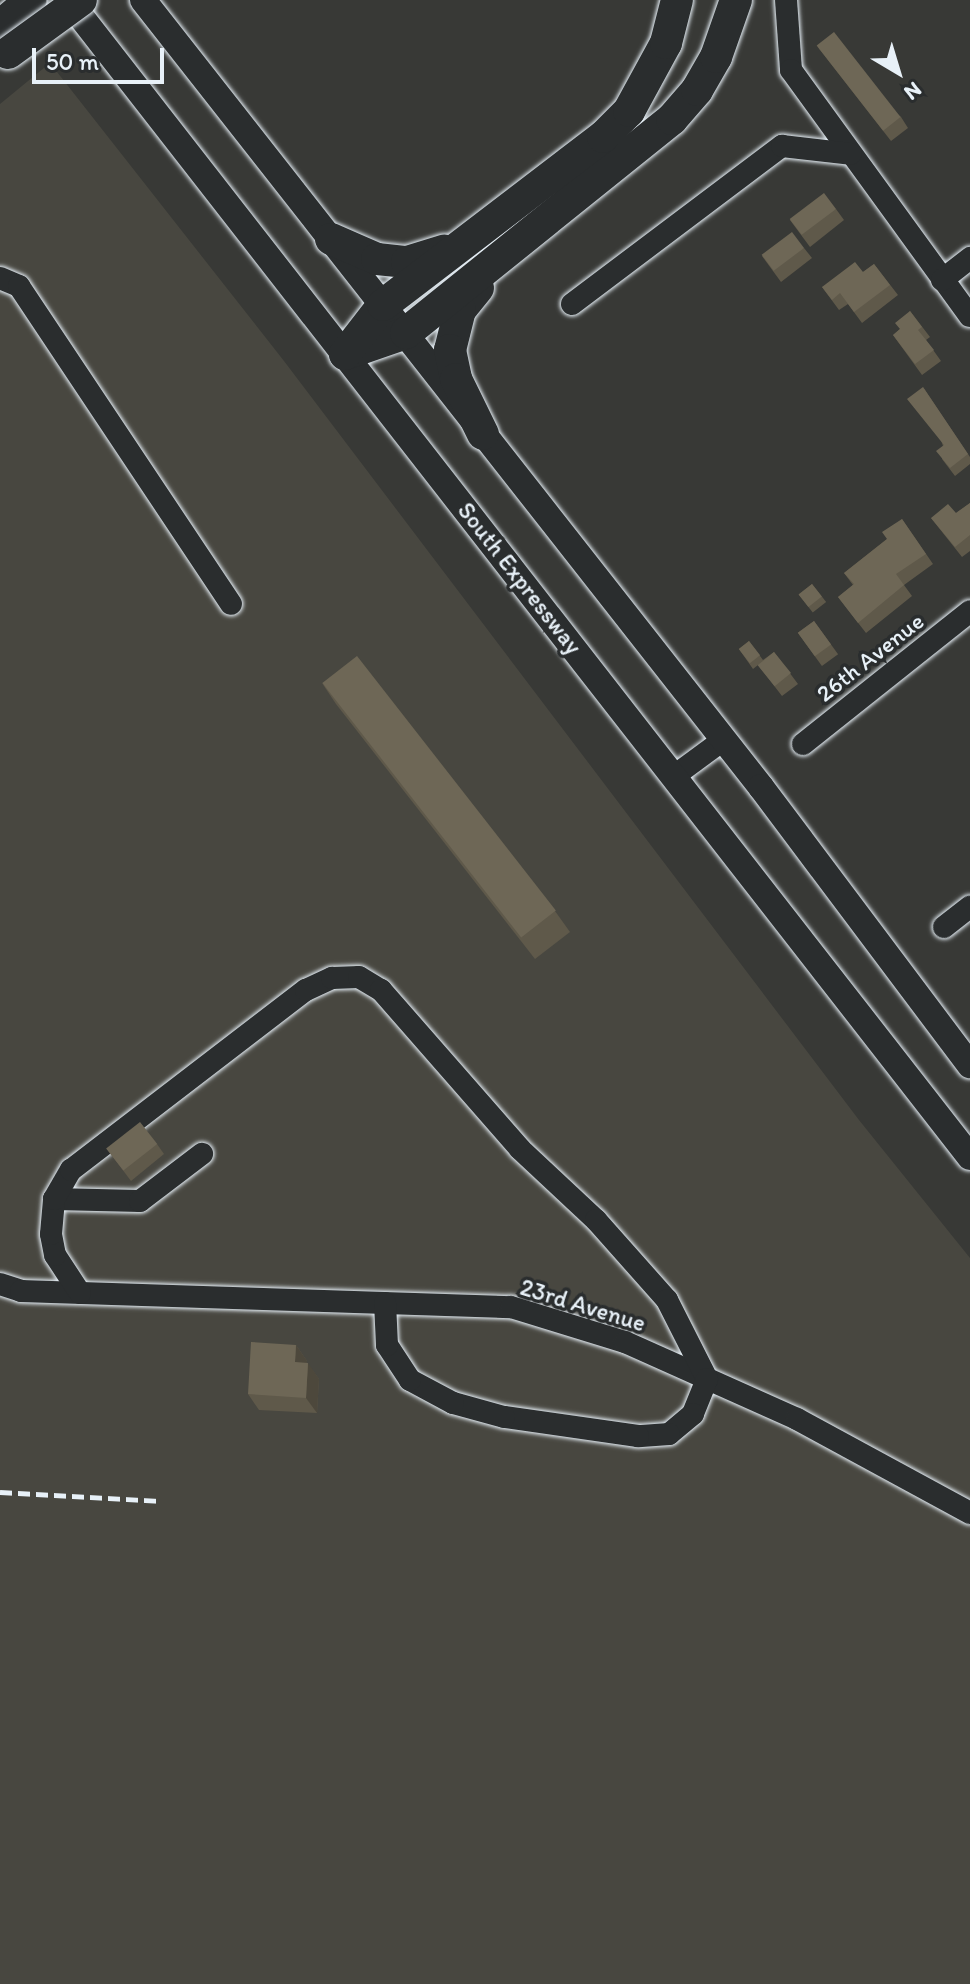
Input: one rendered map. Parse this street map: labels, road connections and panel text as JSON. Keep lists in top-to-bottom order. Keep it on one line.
{"streets":{"main road":["South Expressway"],"street":["26th Avenue","23rd Avenue"]},"scale_bar":"50 m","north":"bottom right"}
